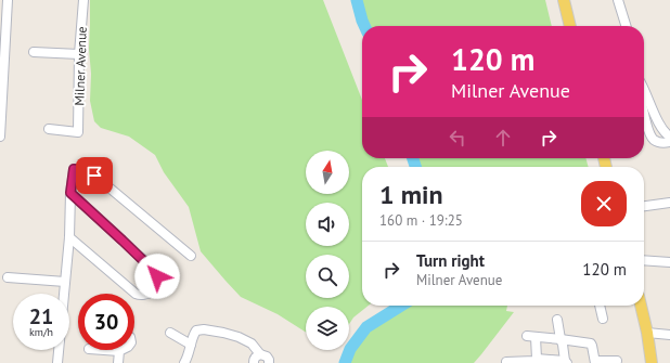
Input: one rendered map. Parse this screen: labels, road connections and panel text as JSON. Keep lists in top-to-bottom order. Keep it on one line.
{"streets":{"street":["Milner Avenue"]},"north":"top","page":{"turn":["120 m","Milner Avenue"],"heading":["1 min","160 m · 19:25"],"list":[{"name":"Turn right","note":"Milner Avenue","value":"120 m"}],"speed":"21 km/h","limit":"30"}}
